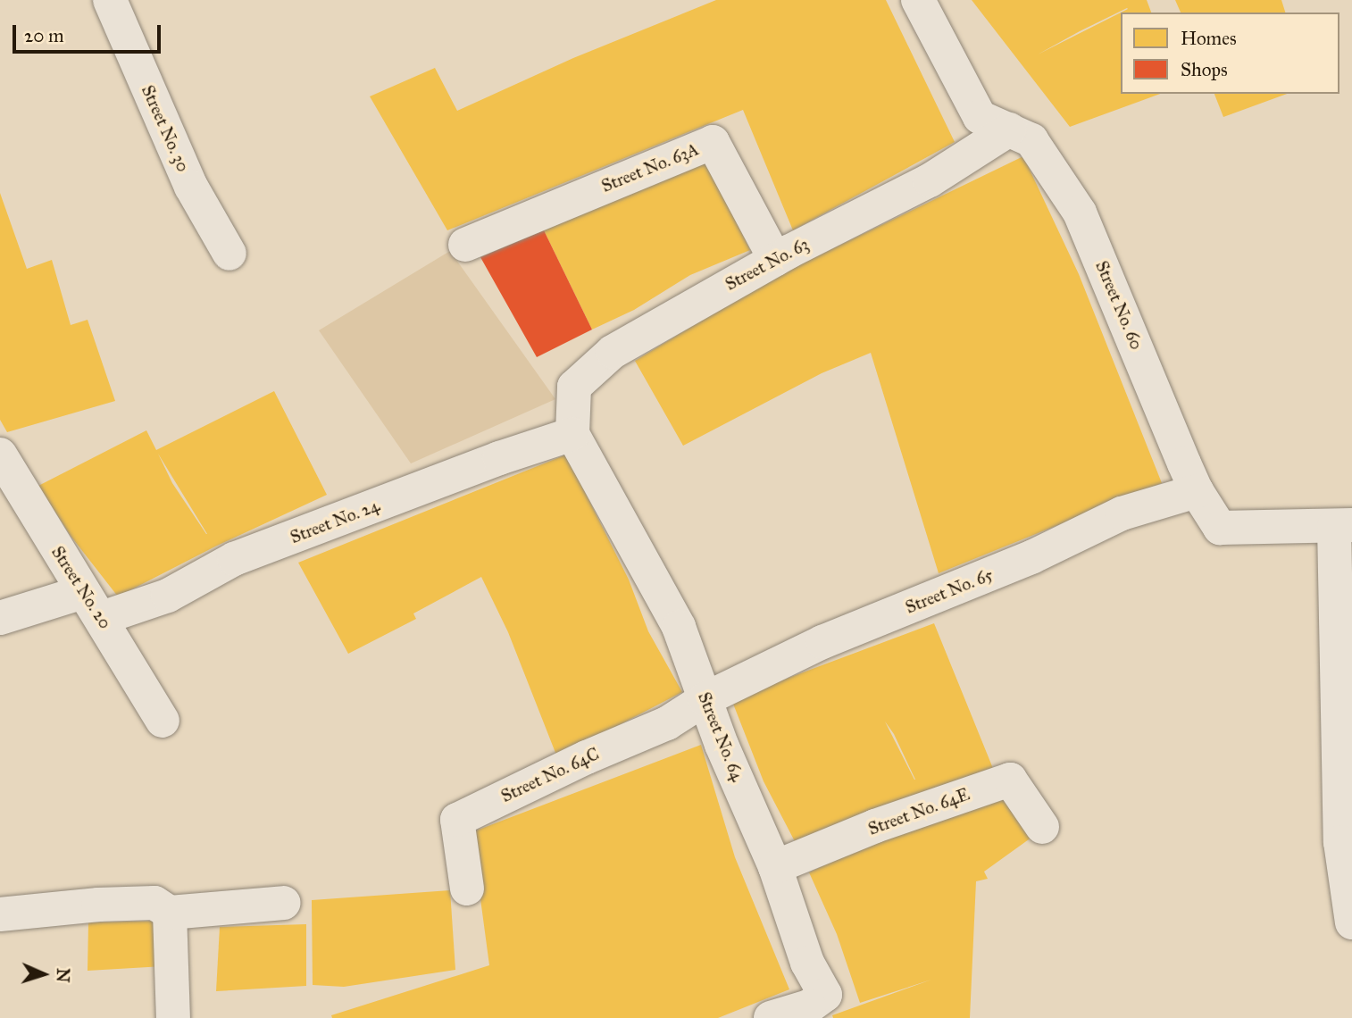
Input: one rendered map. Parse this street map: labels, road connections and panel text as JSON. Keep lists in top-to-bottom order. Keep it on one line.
{"streets":{"street":["Street No. 30","Street No. 63A","Street No. 63","Street No. 60","Street No. 24","Street No. 20","Street No. 65","Street No. 64","Street No. 64C","Street No. 64E"]},"crossings":[["Street No. 63A","Street No. 63"],["Street No. 63","Street No. 60"],["Street No. 63","Street No. 24"],["Street No. 63","Street No. 64"],["Street No. 60","Street No. 65"],["Street No. 24","Street No. 20"],["Street No. 24","Street No. 64"],["Street No. 65","Street No. 64"],["Street No. 65","Street No. 64C"],["Street No. 64","Street No. 64C"],["Street No. 64","Street No. 64E"]],"legend":["Homes","Shops"],"scale_bar":"20 m","north":"right"}
